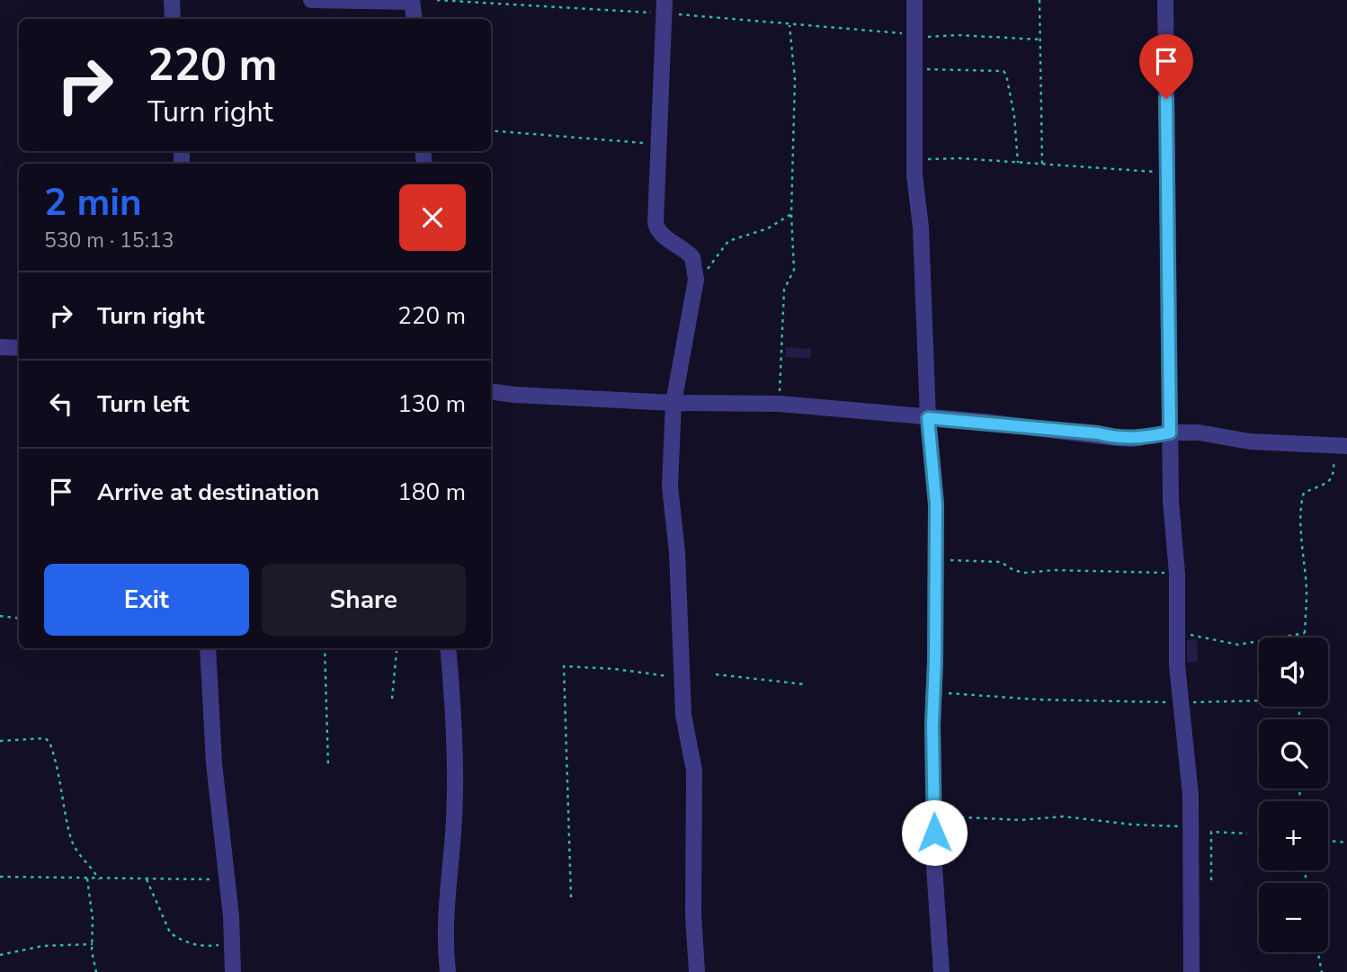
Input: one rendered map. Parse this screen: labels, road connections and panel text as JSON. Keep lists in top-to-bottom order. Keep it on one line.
{"page":{"turn":["220 m","Turn right"],"heading":["2 min","530 m · 15:13"],"list":[{"name":"Turn right","value":"220 m"},{"name":"Turn left","value":"130 m"},{"name":"Arrive at destination","value":"180 m"}],"buttons":["Exit","Share"],"map_buttons":["+","−"]}}
